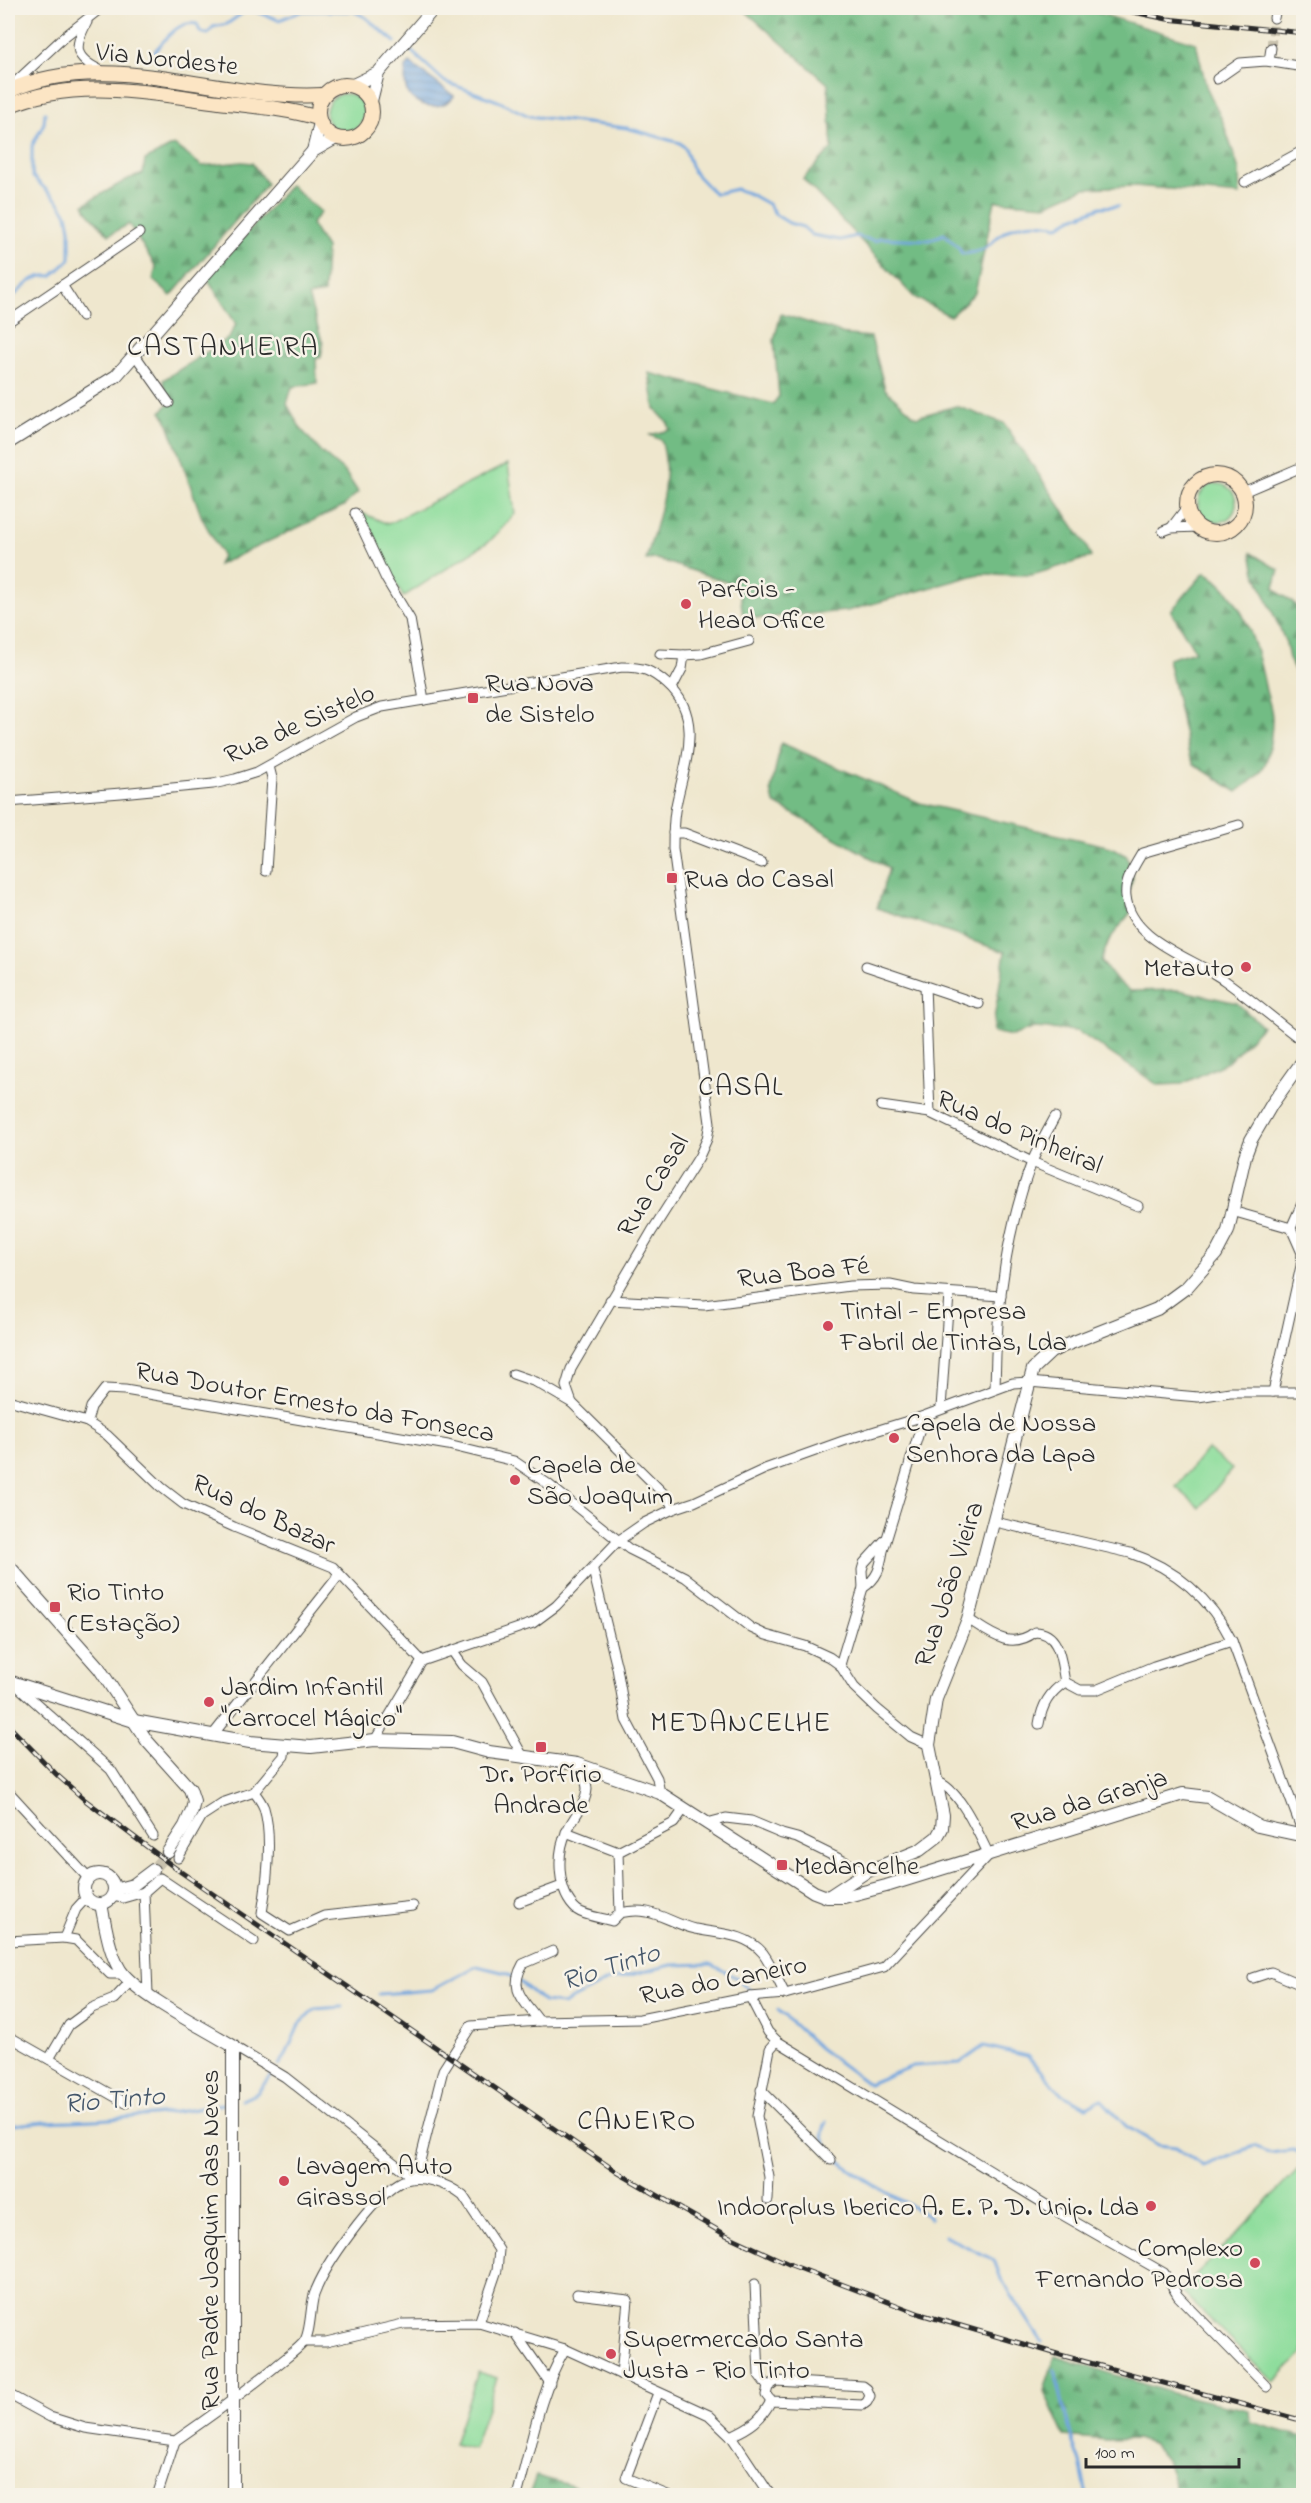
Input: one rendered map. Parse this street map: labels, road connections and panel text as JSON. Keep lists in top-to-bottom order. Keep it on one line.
{"streets":{"main road":["Via Nordeste"],"street":["Rua de Sistelo","Rua do Pinheiral","Rua Casal","Rua Boa Fé","Rua Doutor Ernesto da Fonseca","Rua do Bazar","Rua João Vieira","Rua da Granja","Rua do Caneiro","Rua Padre Joaquim das Neves"]},"crossings":[["Rua de Sistelo","Rua Casal"],["Rua Casal","Rua Boa Fé"],["Rua Doutor Ernesto da Fonseca","Rua do Bazar"],["Rua Doutor Ernesto da Fonseca","Rua João Vieira"],["Rua João Vieira","Rua da Granja"],["Rua da Granja","Rua do Caneiro"]],"districts":["CASTANHEIRA","CASAL","MEDANCELHE","CANEIRO"],"water":["Rio Tinto"],"places":{"other":["Parfois - Head Office","Metauto","Tintal - Empresa Fabril de Tintas, Lda","Capela de Nossa Senhora da Lapa","Capela de São Joaquim","Jardim Infantil \"Carrocel Mágico\"","Lavagem Auto Girassol","Indoorplus Iberico A. E. P. D. Unip. Lda","Complexo Fernando Pedrosa","Supermercado Santa Justa - Rio Tinto"],"transit":["Rua Nova de Sistelo","Rua do Casal","Rio Tinto (Estação)","Dr. Porfírio Andrade","Medancelhe"]},"scale_bar":"100 m"}
